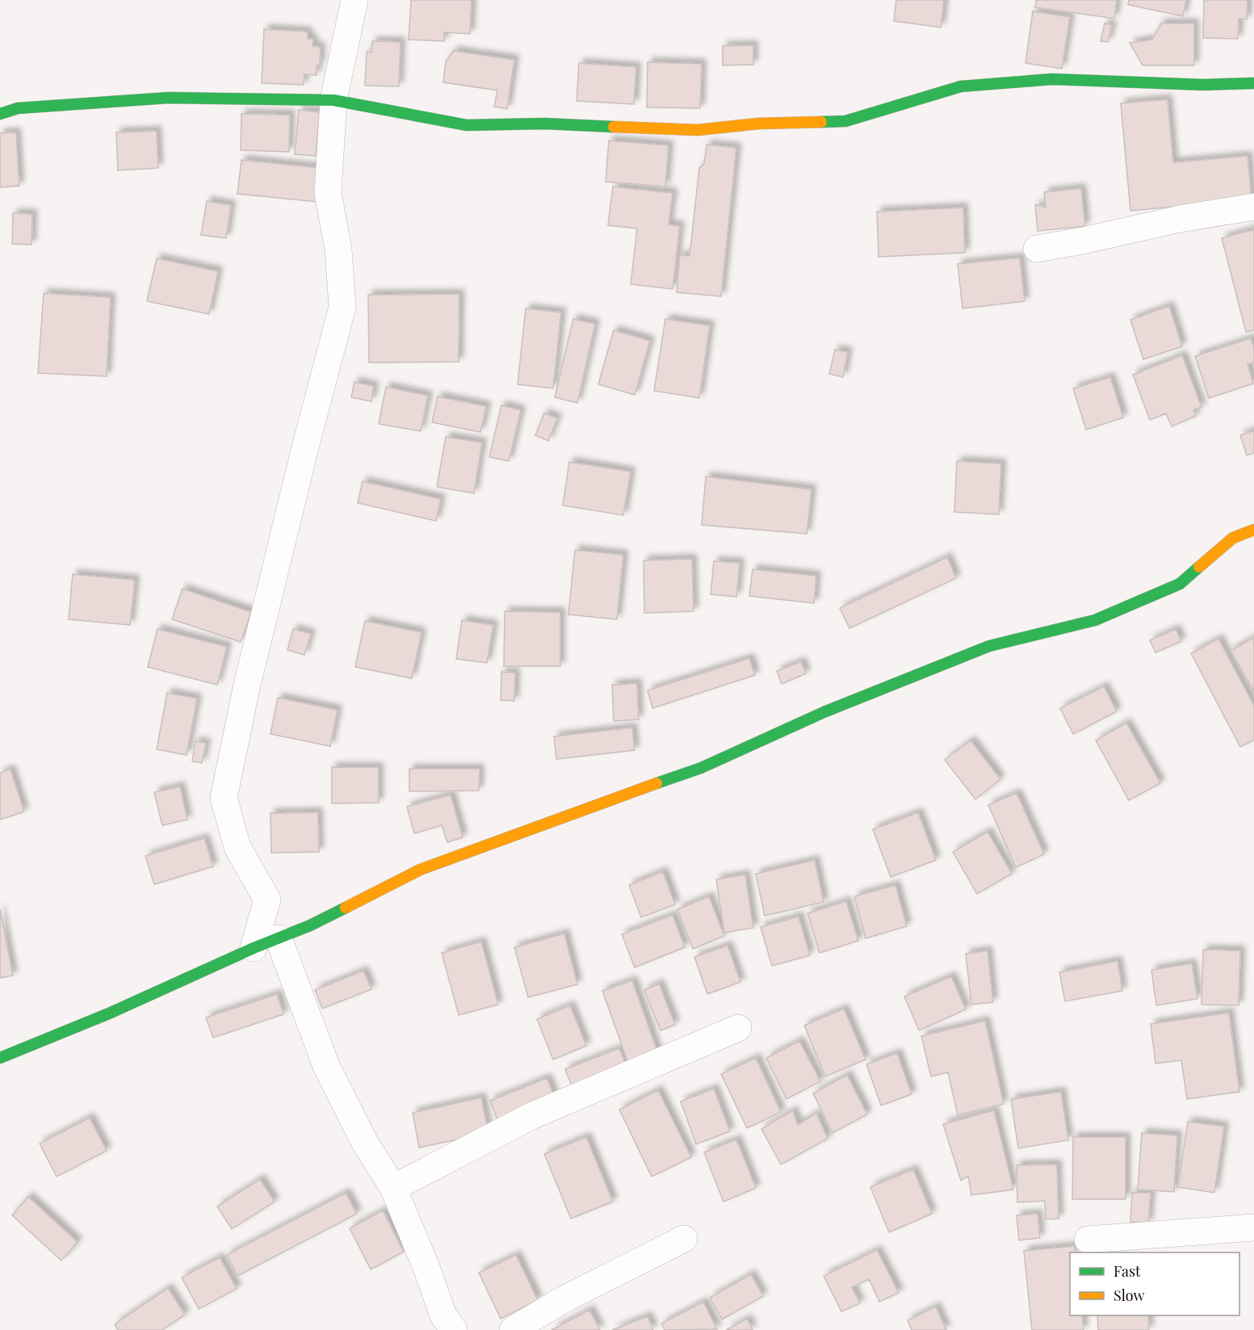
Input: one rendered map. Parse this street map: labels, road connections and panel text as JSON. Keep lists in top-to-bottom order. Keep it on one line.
{"legend":["Fast","Slow"]}
